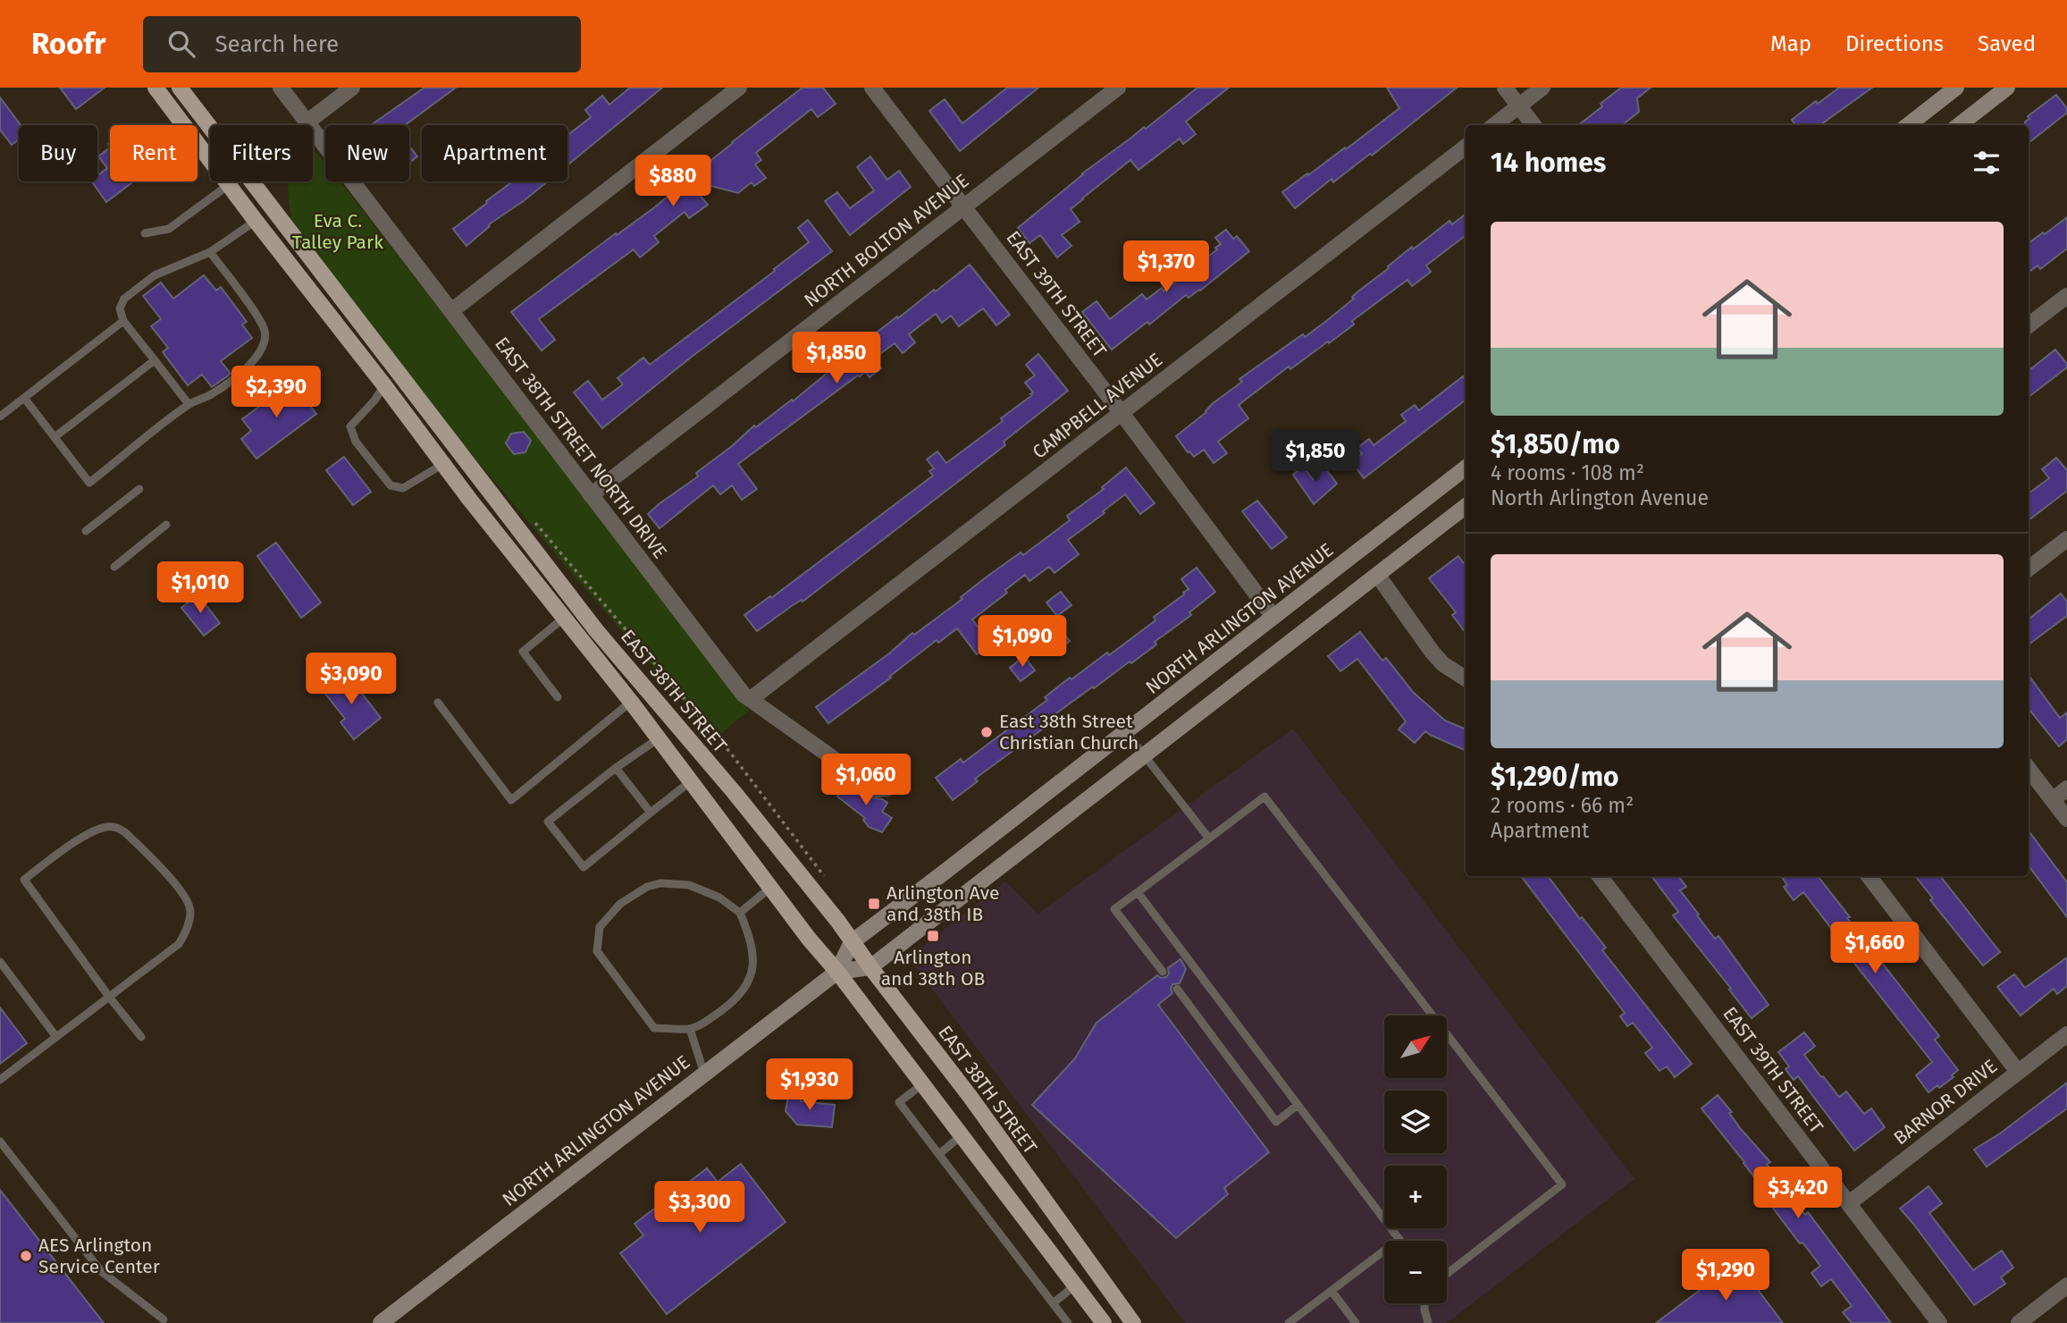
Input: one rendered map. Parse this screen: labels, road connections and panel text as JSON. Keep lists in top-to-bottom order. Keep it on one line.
{"streets":{"main road":["NORTH ARLINGTON AVENUE","EAST 38TH STREET"],"street":["NORTH BOLTON AVENUE","EAST 39TH STREET","CAMPBELL AVENUE","EAST 38TH STREET NORTH DRIVE","BARNOR DRIVE"]},"crossings":[["NORTH BOLTON AVENUE","EAST 39TH STREET"],["NORTH BOLTON AVENUE","EAST 38TH STREET NORTH DRIVE"],["EAST 39TH STREET","CAMPBELL AVENUE"],["EAST 39TH STREET","NORTH ARLINGTON AVENUE"],["EAST 39TH STREET","BARNOR DRIVE"],["CAMPBELL AVENUE","EAST 38TH STREET NORTH DRIVE"],["NORTH ARLINGTON AVENUE","EAST 38TH STREET"]],"parks":["Eva C. Talley Park"],"places":{"other":["East 38th Street Christian Church","AES Arlington Service Center"],"transit":["Arlington Ave and 38th IB","Arlington and 38th OB"]},"north":"top right","page":{"header":"Roofr","search":"Search here","nav":["Map","Directions","Saved"],"chip":["Buy","Rent","Filters","New","Apartment"],"heading":"14 homes","price":["$880","$1,370","$1,850","$2,390","$1,850","$1,010","$1,090","$3,090","$1,060","$1,660","$1,930","$3,420","$3,300","$1,290"],"list":[{"name":"$1,850/mo","note":"4 rooms · 108 m² · North Arlington Avenue"},{"name":"$1,290/mo","note":"2 rooms · 66 m² · Apartment"}],"map_buttons":["+","−"]}}
